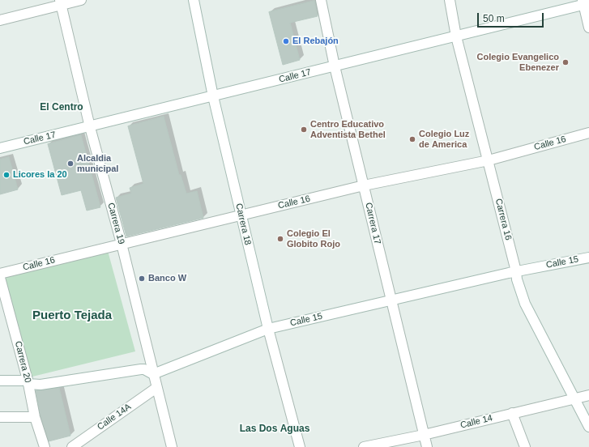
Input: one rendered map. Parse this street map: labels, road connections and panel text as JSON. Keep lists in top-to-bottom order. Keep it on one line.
{"streets":{"street":["Calle 17","Calle 16","Carrera 16","Carrera 19","Carrera 17","Carrera 18","Calle 15","Carrera 20","Calle 14A","Calle 14"]},"crossings":[["Calle 17","Carrera 16"],["Calle 17","Carrera 19"],["Calle 17","Carrera 17"],["Calle 17","Carrera 18"],["Calle 16","Carrera 16"],["Calle 16","Carrera 19"],["Calle 16","Carrera 17"],["Calle 16","Carrera 18"],["Calle 16","Carrera 20"],["Carrera 16","Calle 15"],["Carrera 16","Calle 14"],["Carrera 19","Calle 15"],["Carrera 19","Calle 14A"],["Carrera 17","Calle 15"],["Carrera 17","Calle 14"],["Carrera 18","Calle 15"]],"districts":["El Centro","Puerto Tejada","Las Dos Aguas"],"places":["El Rebajón","Colegio Evangelico Ebenezer","Centro Educativo Adventista Bethel","Colegio Luz de America","Alcaldia municipal","Licores la 20","Colegio El Globito Rojo","Banco W"],"scale_bar":"50 m"}
